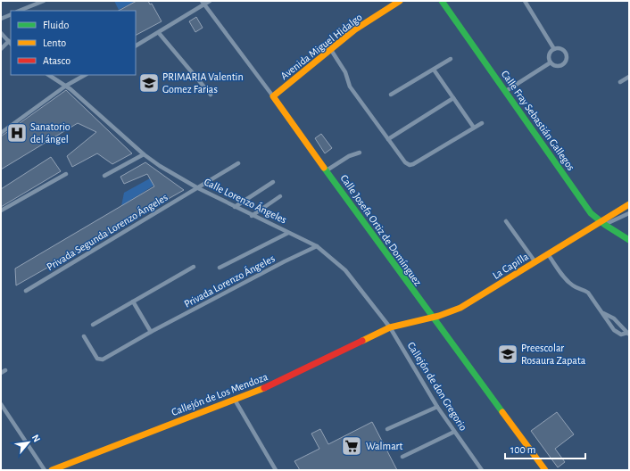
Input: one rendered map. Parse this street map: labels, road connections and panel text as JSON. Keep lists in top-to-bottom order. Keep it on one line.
{"streets":{"street":["Avenida Miguel Hidalgo","Calle Fray Sebastián Gallegos","Calle Lorenzo Ángeles","Calle Josefa Ortiz de Domínguez","Privada Segunda Lorenzo Ángeles","La Capilla","Privada Lorenzo Ángeles","Callejón de don Gregorio","Callejón de Los Mendoza"]},"crossings":[["Avenida Miguel Hidalgo","Calle Josefa Ortiz de Domínguez"],["Calle Fray Sebastián Gallegos","La Capilla"],["Calle Lorenzo Ángeles","Privada Segunda Lorenzo Ángeles"],["Calle Lorenzo Ángeles","Privada Lorenzo Ángeles"],["Calle Lorenzo Ángeles","Callejón de don Gregorio"],["Calle Lorenzo Ángeles","Callejón de Los Mendoza"],["Calle Josefa Ortiz de Domínguez","La Capilla"],["Callejón de don Gregorio","Callejón de Los Mendoza"]],"places":{"school or university":["PRIMARIA Valentin Gomez Farias","Preescolar Rosaura Zapata"],"hospital":["Sanatorio del ángel"],"supermarket":["Walmart"]},"legend":["Fluido","Lento","Atasco"],"scale_bar":"100 m","north":"top right"}
